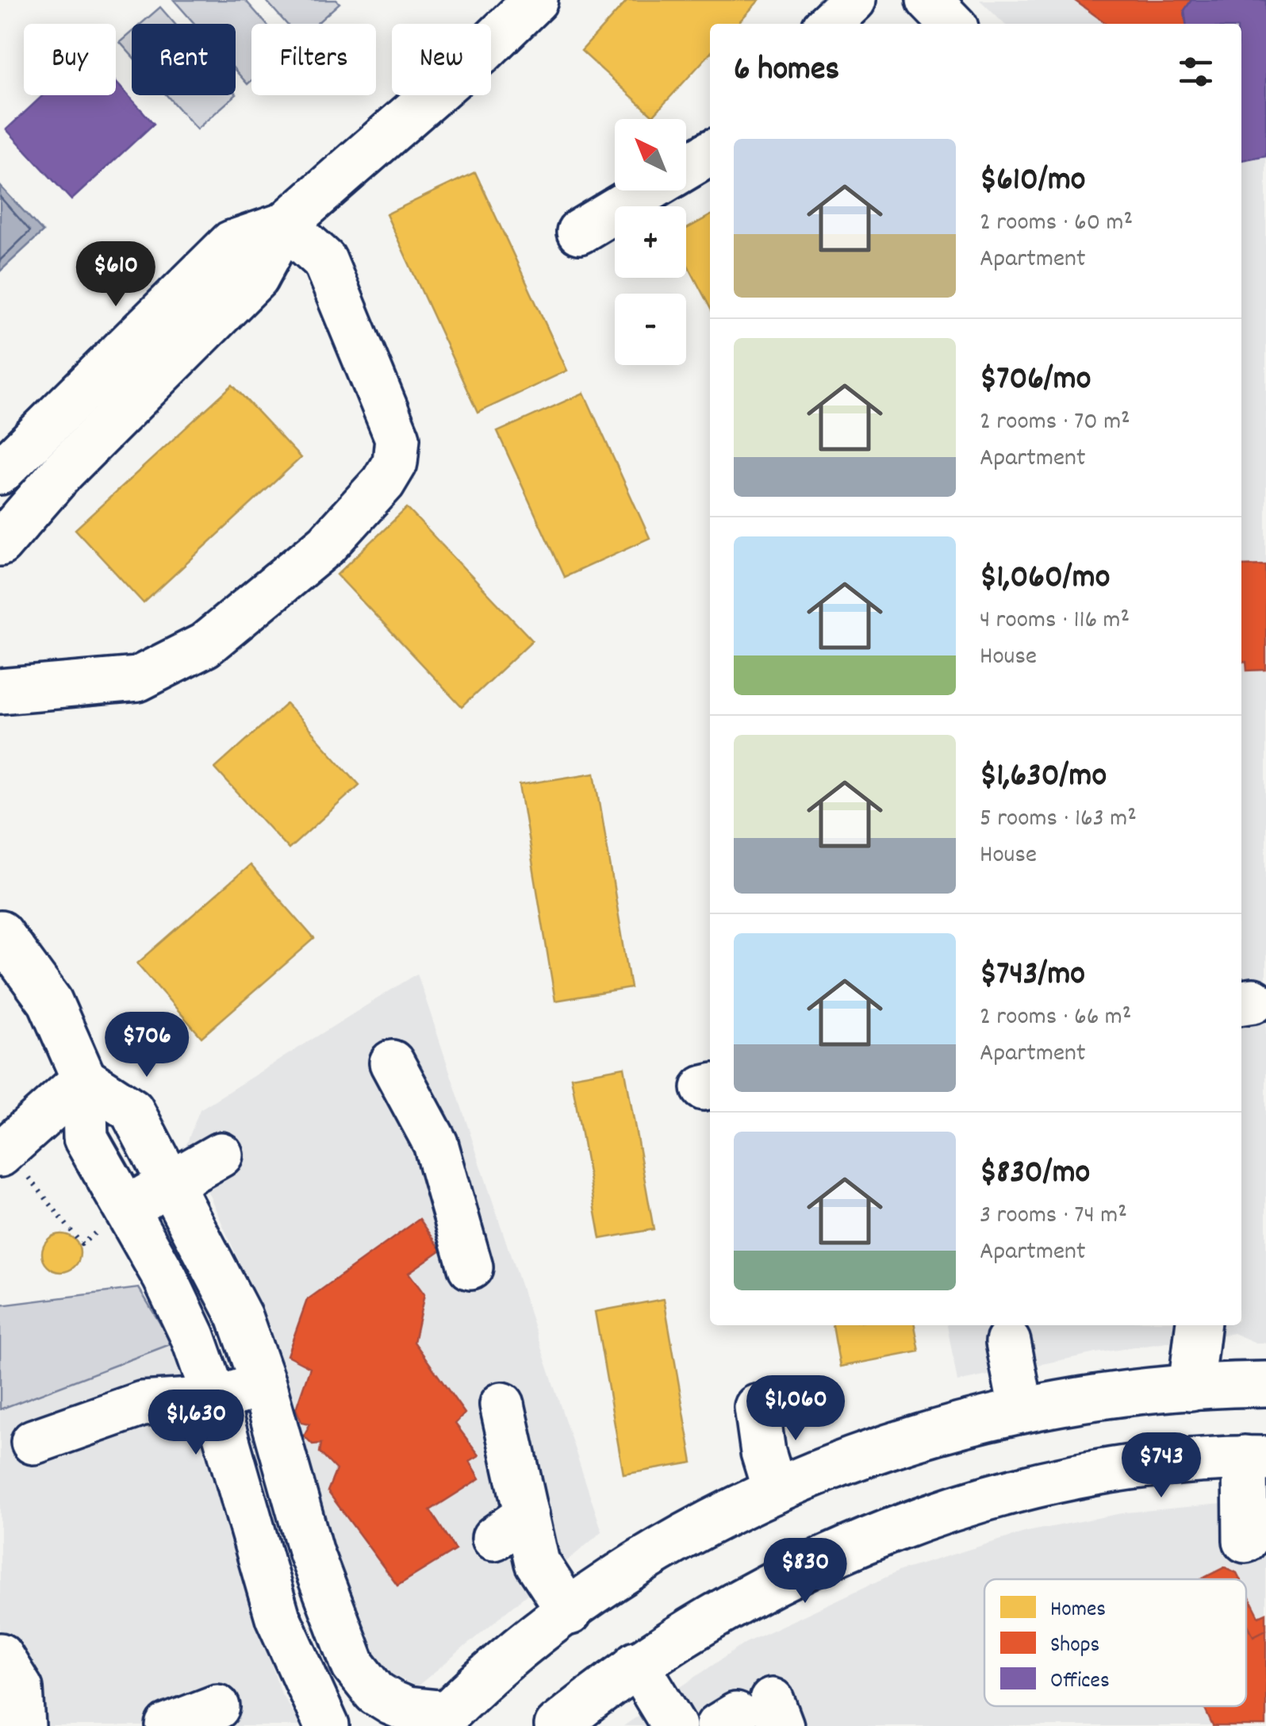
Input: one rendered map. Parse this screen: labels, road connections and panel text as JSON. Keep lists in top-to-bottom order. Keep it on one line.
{"legend":["Homes","Shops","Offices"],"north":"top left","page":{"chip":["Buy","Rent","Filters","New"],"heading":"6 homes","map_buttons":["+","−"],"list":[{"name":"$610/mo","note":"2 rooms · 60 m² · Apartment"},{"name":"$706/mo","note":"2 rooms · 70 m² · Apartment"},{"name":"$1,060/mo","note":"4 rooms · 116 m² · House"},{"name":"$1,630/mo","note":"5 rooms · 163 m² · House"},{"name":"$743/mo","note":"2 rooms · 66 m² · Apartment"},{"name":"$830/mo","note":"3 rooms · 74 m² · Apartment"}],"price":["$610","$706","$1,060","$1,630","$743","$830"]}}
